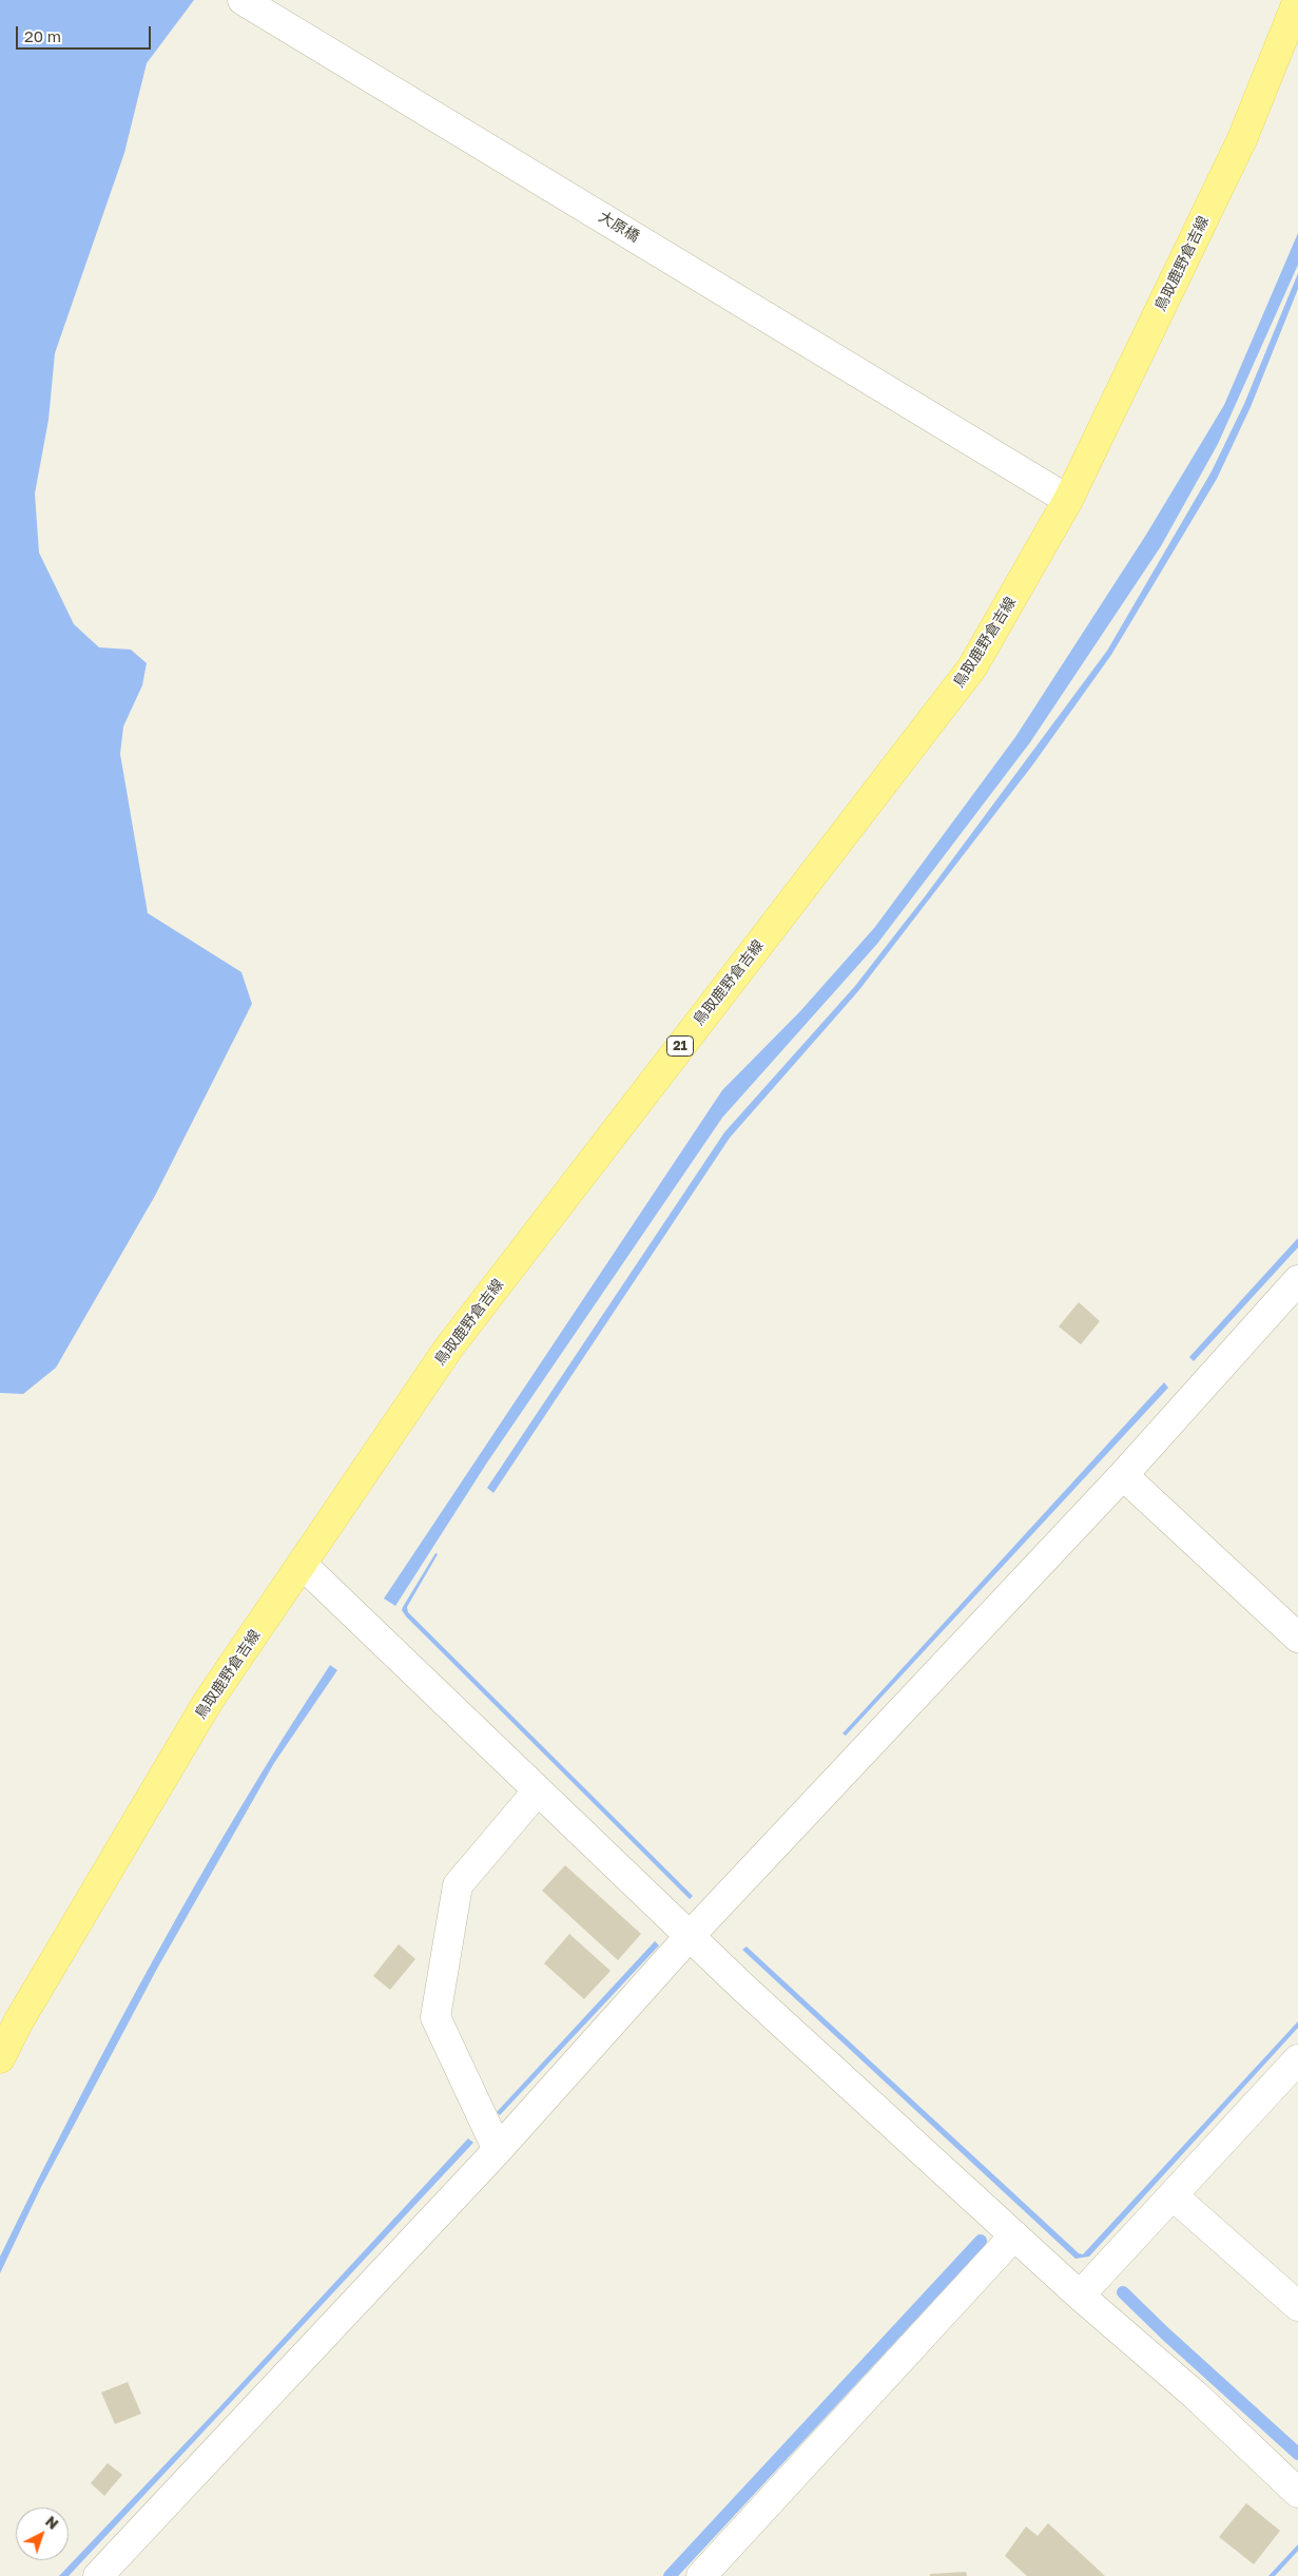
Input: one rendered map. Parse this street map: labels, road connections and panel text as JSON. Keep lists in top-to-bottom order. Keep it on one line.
{"streets":{"main road":["鳥取鹿野倉吉線","21"],"street":["大原橋"]},"crossings":[["大原橋","鳥取鹿野倉吉線"]],"scale_bar":"20 m","north":"top right"}
